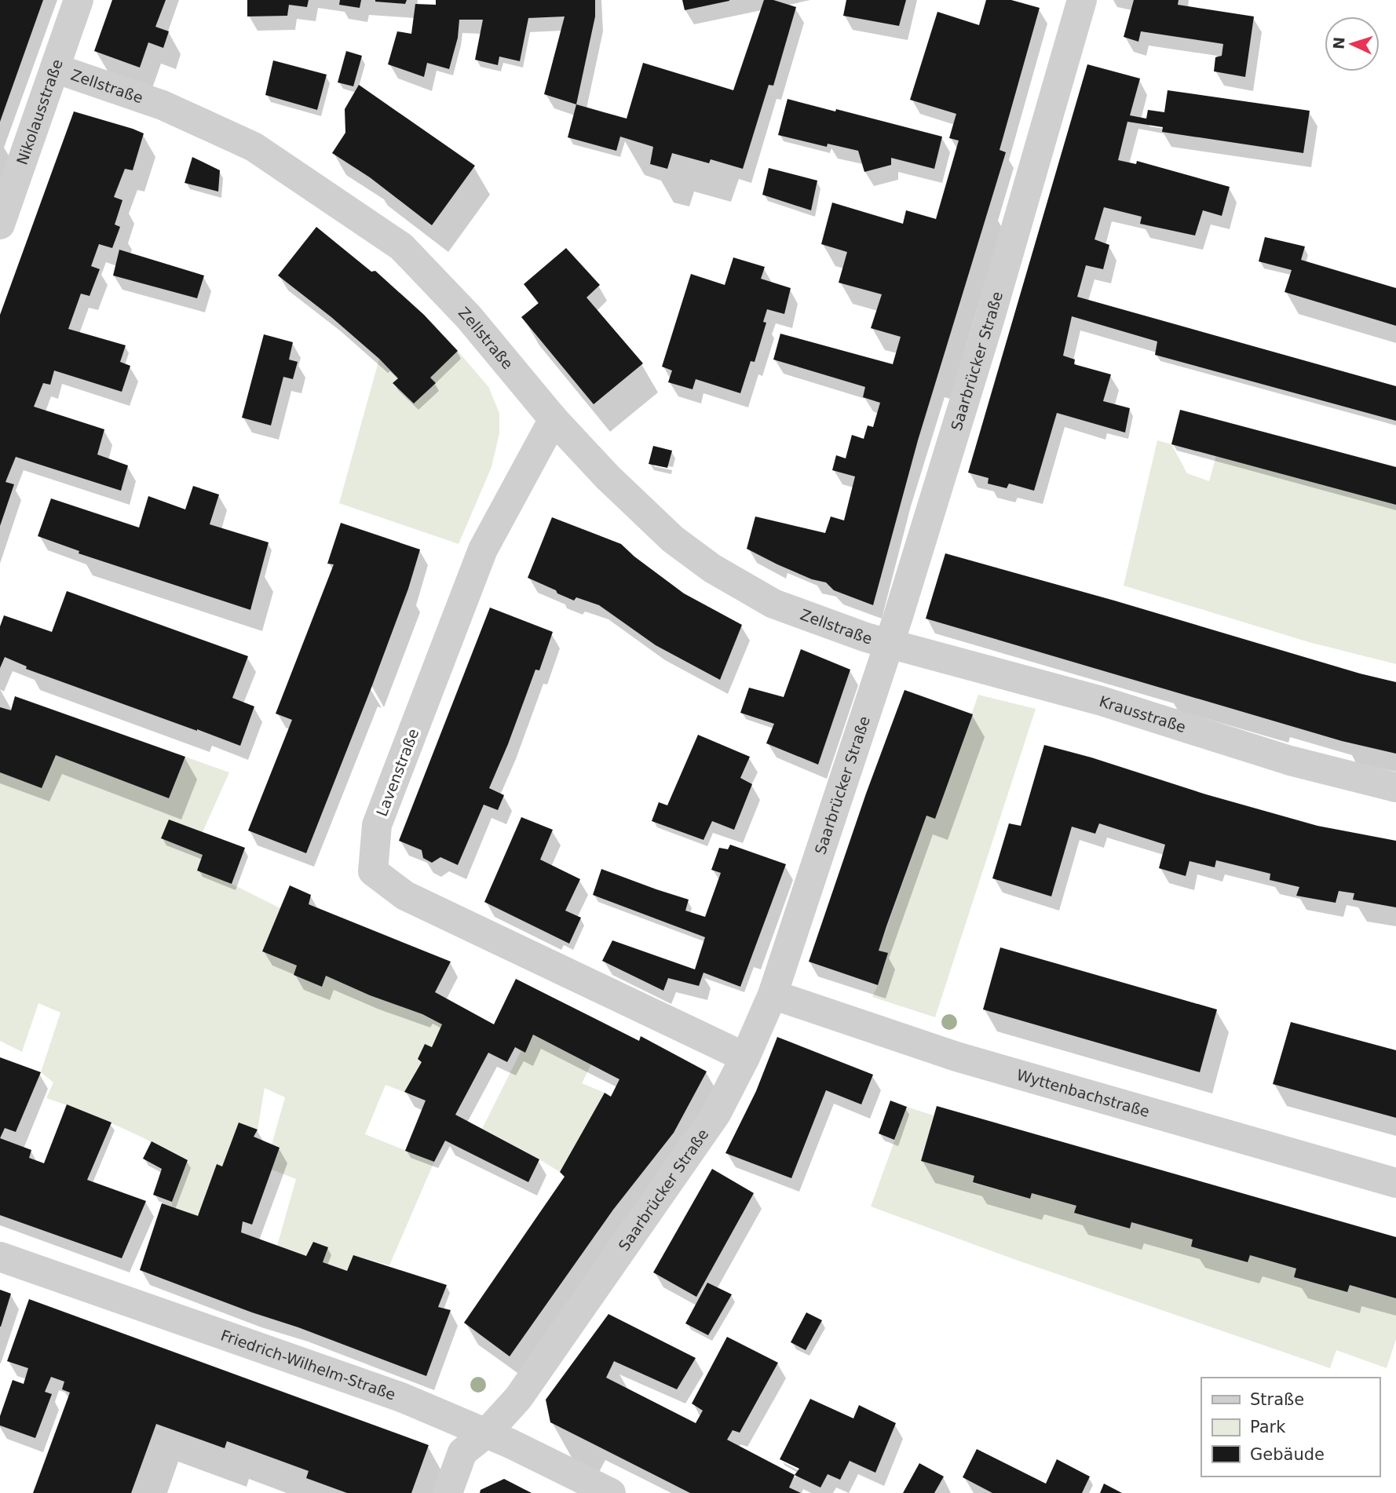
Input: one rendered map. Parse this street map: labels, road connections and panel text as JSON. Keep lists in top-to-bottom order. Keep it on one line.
{"streets":{"street":["Zellstraße","Nikolausstraße","Saarbrücker Straße","Krausstraße","Lavenstraße","Wyttenbachstraße","Friedrich-Wilhelm-Straße"]},"crossings":[["Zellstraße","Nikolausstraße"],["Zellstraße","Saarbrücker Straße"],["Zellstraße","Krausstraße"],["Zellstraße","Lavenstraße"],["Saarbrücker Straße","Krausstraße"],["Saarbrücker Straße","Lavenstraße"],["Saarbrücker Straße","Wyttenbachstraße"],["Saarbrücker Straße","Friedrich-Wilhelm-Straße"]],"legend":["Straße","Park","Gebäude"],"north":"left"}
